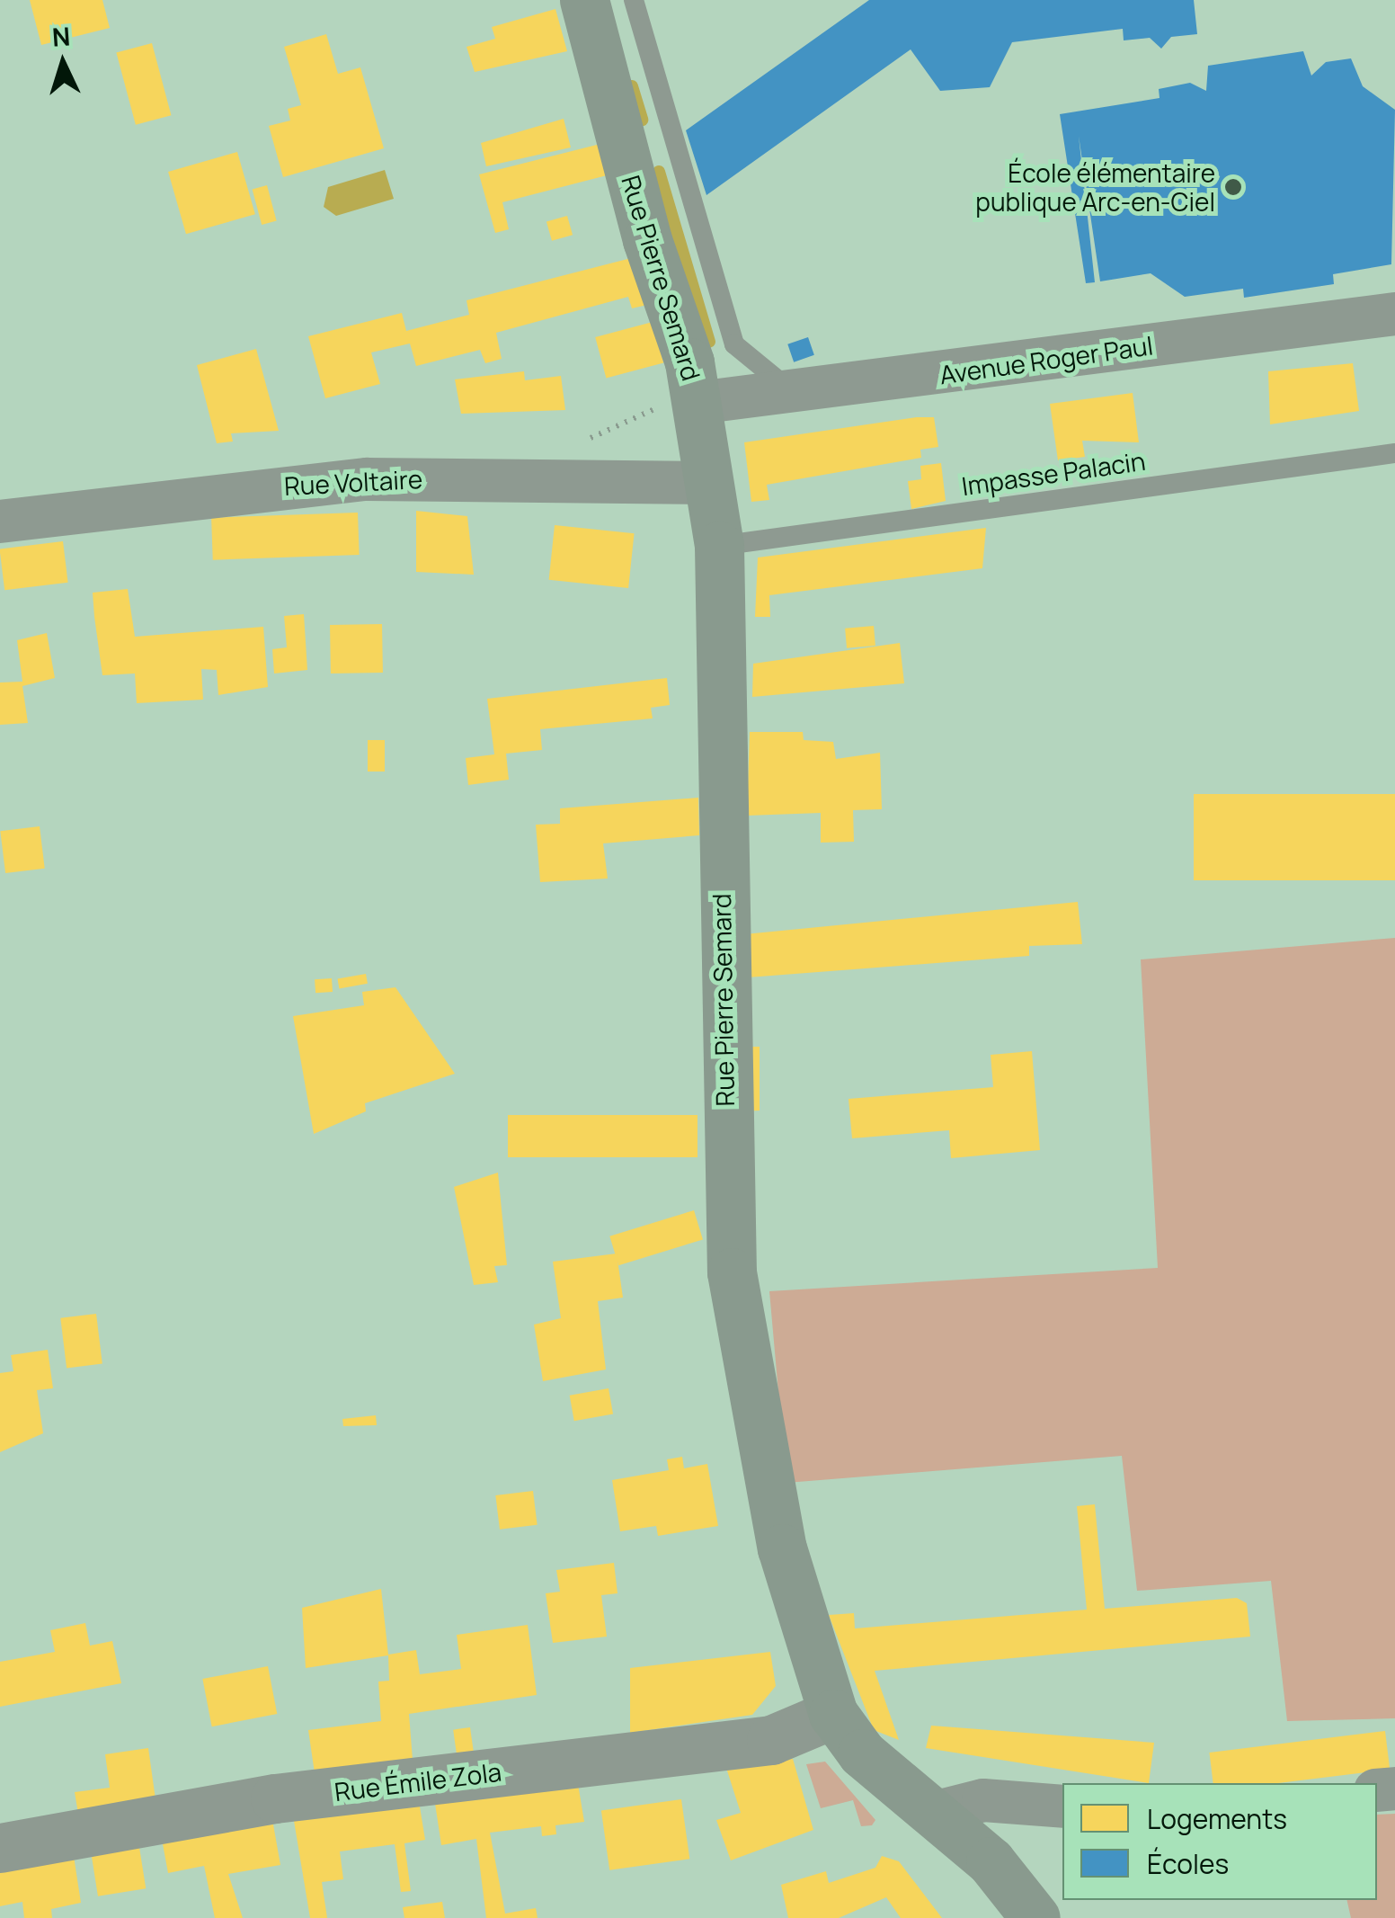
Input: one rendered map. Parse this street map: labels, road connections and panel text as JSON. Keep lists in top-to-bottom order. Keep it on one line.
{"streets":{"main road":["Rue Pierre Semard"],"street":["Avenue Roger Paul","Rue Voltaire","Rue Émile Zola"],"lane":["Impasse Palacin"]},"crossings":[["Rue Pierre Semard","Avenue Roger Paul"],["Rue Pierre Semard","Impasse Palacin"],["Rue Pierre Semard","Rue Voltaire"],["Rue Pierre Semard","Rue Émile Zola"]],"places":["École élémentaire publique Arc-en-Ciel"],"legend":["Logements","Écoles"],"north":"top"}
